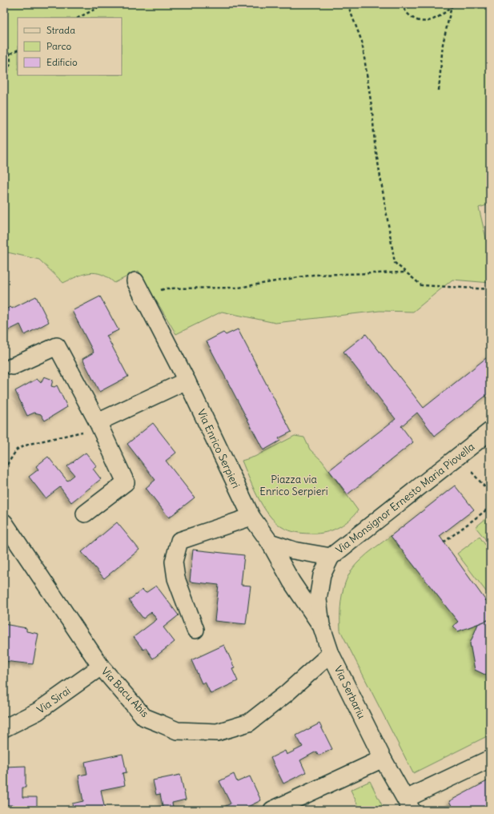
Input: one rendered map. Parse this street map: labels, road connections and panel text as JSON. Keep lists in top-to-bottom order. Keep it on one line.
{"streets":{"street":["Via Enrico Serpieri","Via Monsignor Ernesto Maria Piovella","Via Bacu Abis","Via Serbariu","Via Sirai"]},"crossings":[["Via Enrico Serpieri","Via Monsignor Ernesto Maria Piovella"],["Via Enrico Serpieri","Via Serbariu"],["Via Monsignor Ernesto Maria Piovella","Via Serbariu"],["Via Bacu Abis","Via Serbariu"],["Via Bacu Abis","Via Sirai"]],"parks":["Piazza via Enrico Serpieri"],"legend":["Strada","Parco","Edificio"]}
